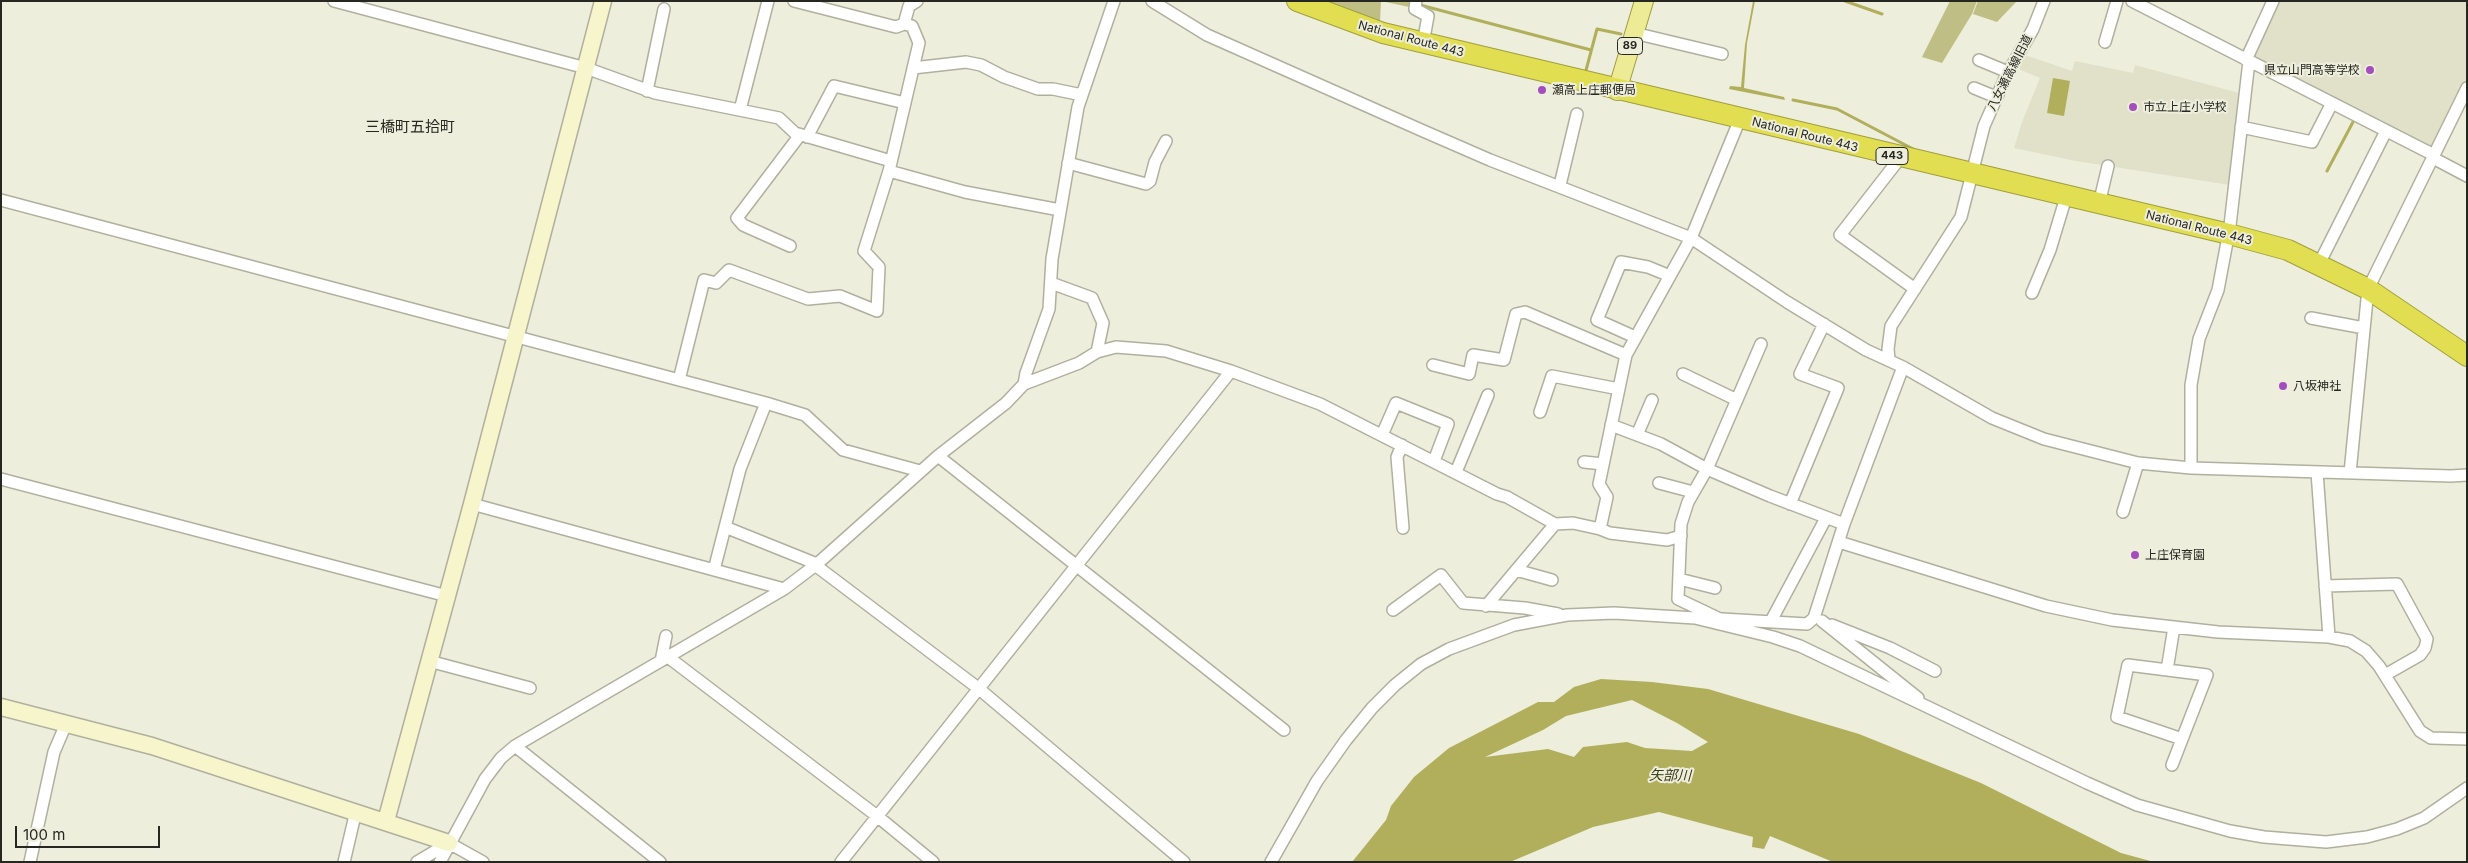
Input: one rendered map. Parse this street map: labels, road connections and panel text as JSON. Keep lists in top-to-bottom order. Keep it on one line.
{"streets":{"highway":["National Route 443","443"],"main road":["89"],"street":["八女瀬高線旧道"]},"crossings":[["National Route 443","89"],["National Route 443","八女瀬高線旧道"]],"districts":["三橋町五拾町"],"water":["矢部川"],"places":["県立山門高等学校","瀬高上庄郵便局","市立上庄小学校","八坂神社","上庄保育園"],"scale_bar":"100 m"}
